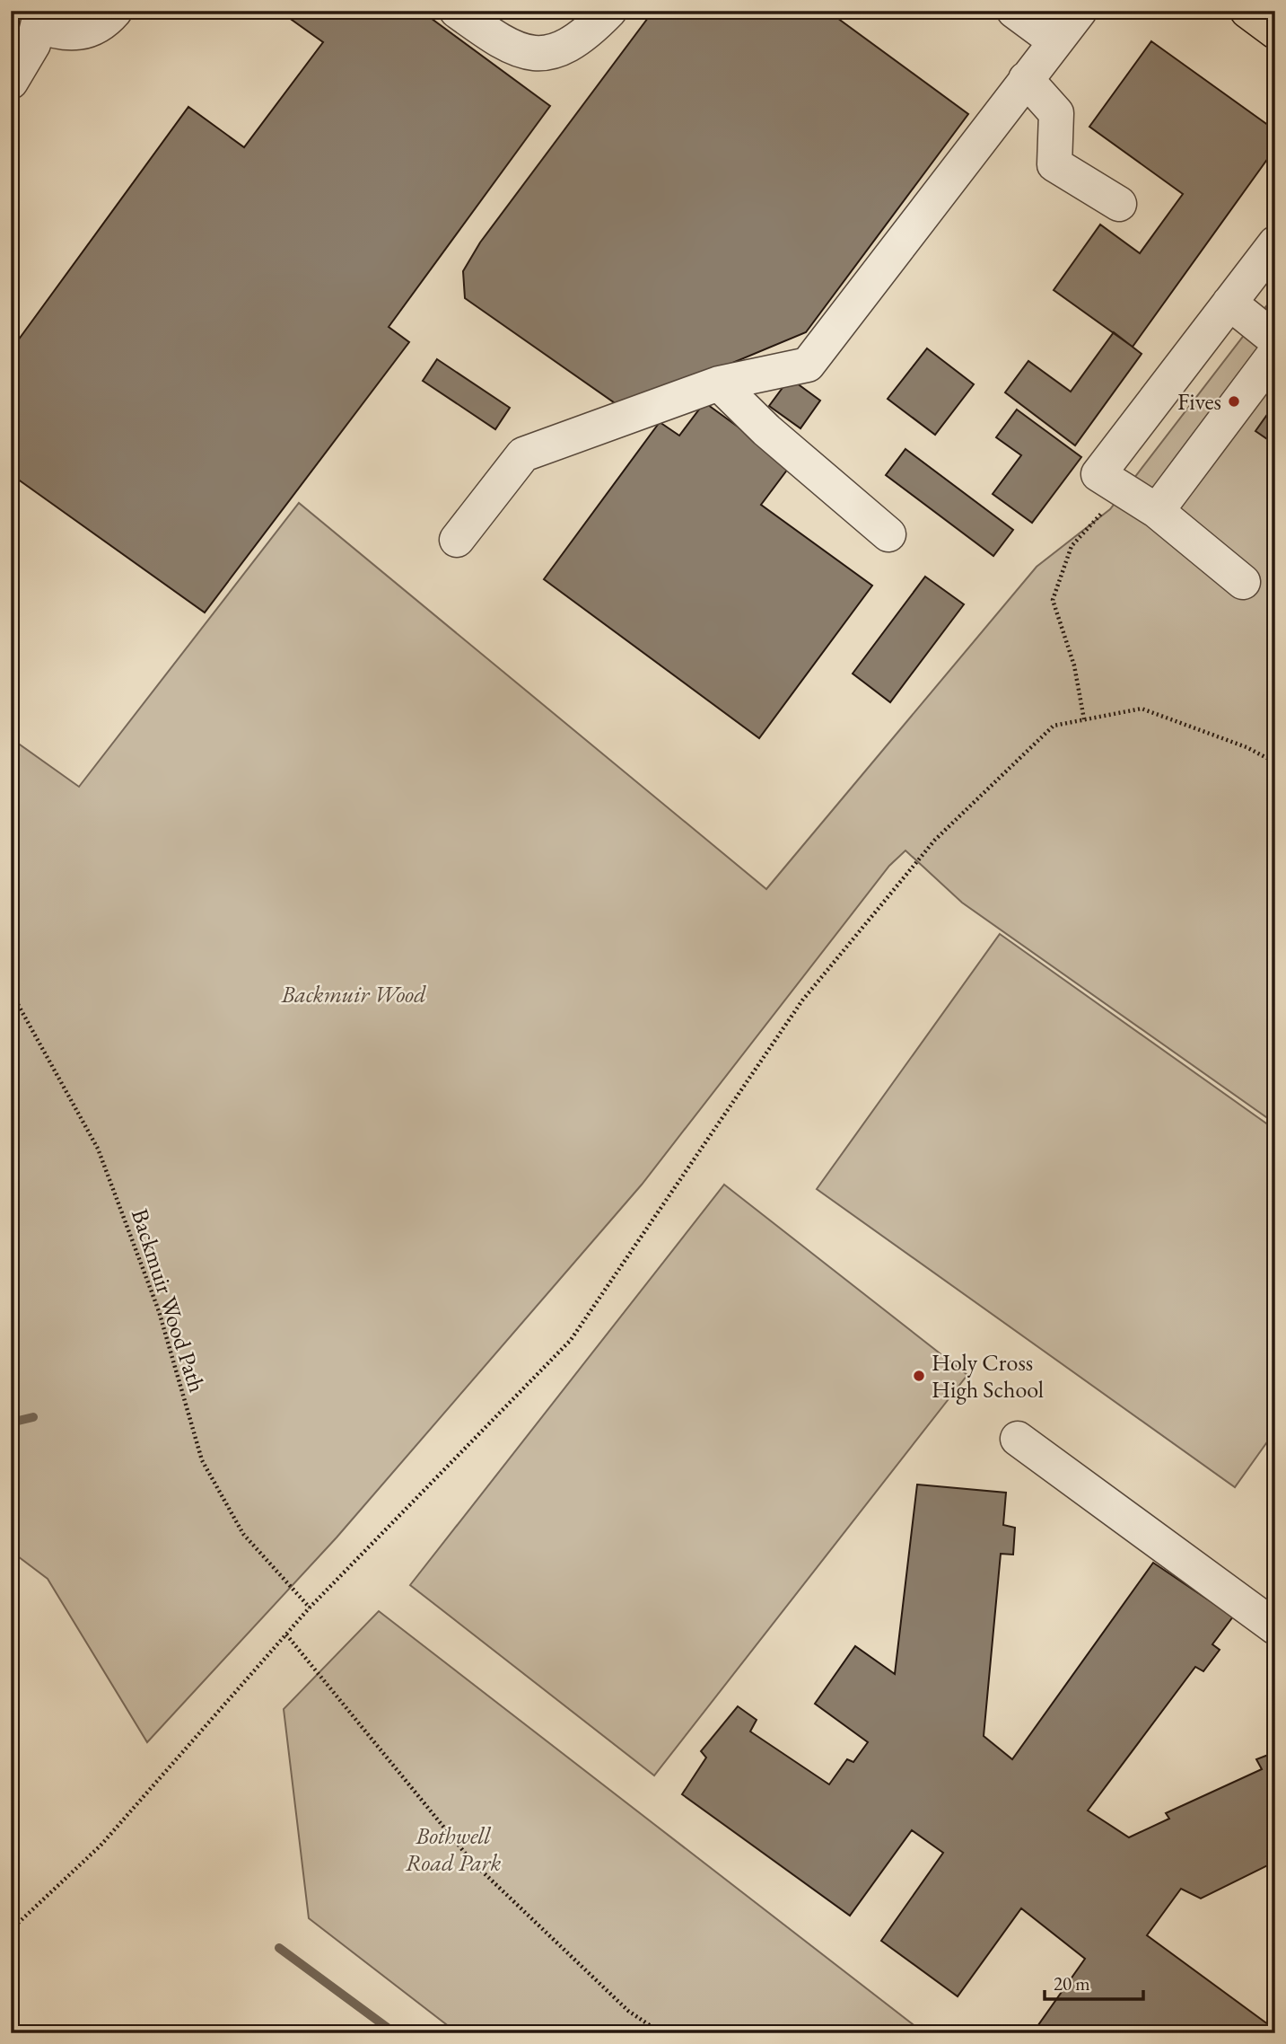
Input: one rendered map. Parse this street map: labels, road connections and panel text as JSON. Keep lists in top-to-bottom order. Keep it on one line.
{"streets":{"path":["Backmuir Wood Path"]},"parks":["Backmuir Wood","Bothwell Road Park"],"places":["Fives","Holy Cross High School"],"scale_bar":"20 m"}
